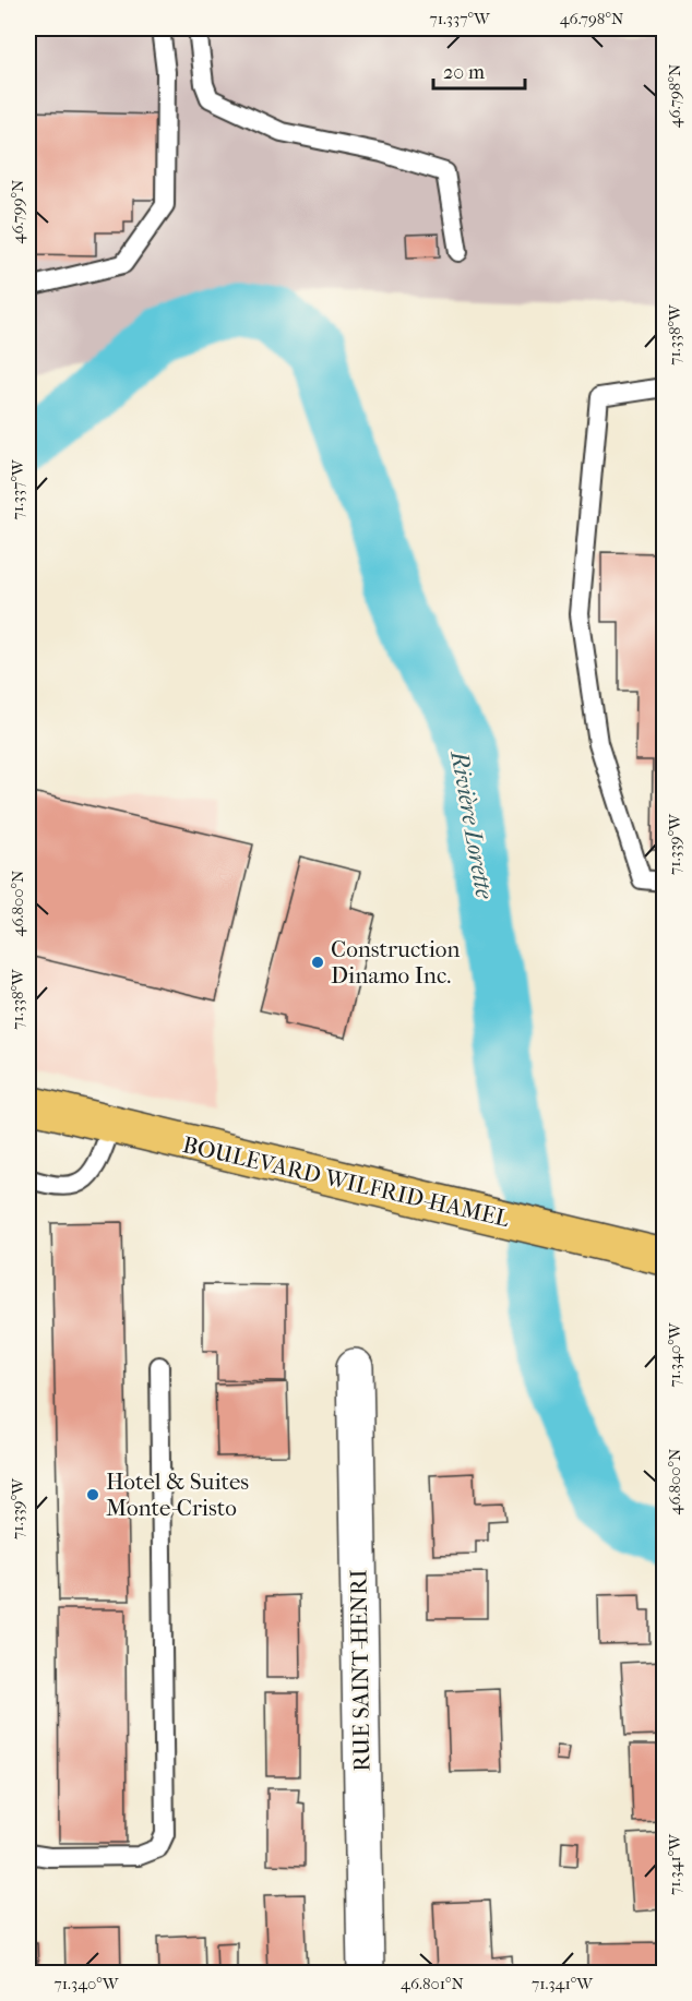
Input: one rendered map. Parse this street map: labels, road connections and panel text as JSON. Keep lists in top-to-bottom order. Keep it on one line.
{"streets":{"main road":["BOULEVARD WILFRID-HAMEL"],"street":["RUE SAINT-HENRI"]},"water":["Rivière Lorette"],"places":["Construction Dinamo Inc.","Hotel & Suites Monte-Cristo"],"scale_bar":"20 m","coordinates":["71.337°W","46.798°N","46.799°N","71.338°W","71.339°W","46.800°N","71.340°W","71.341°W","46.801°N"]}
